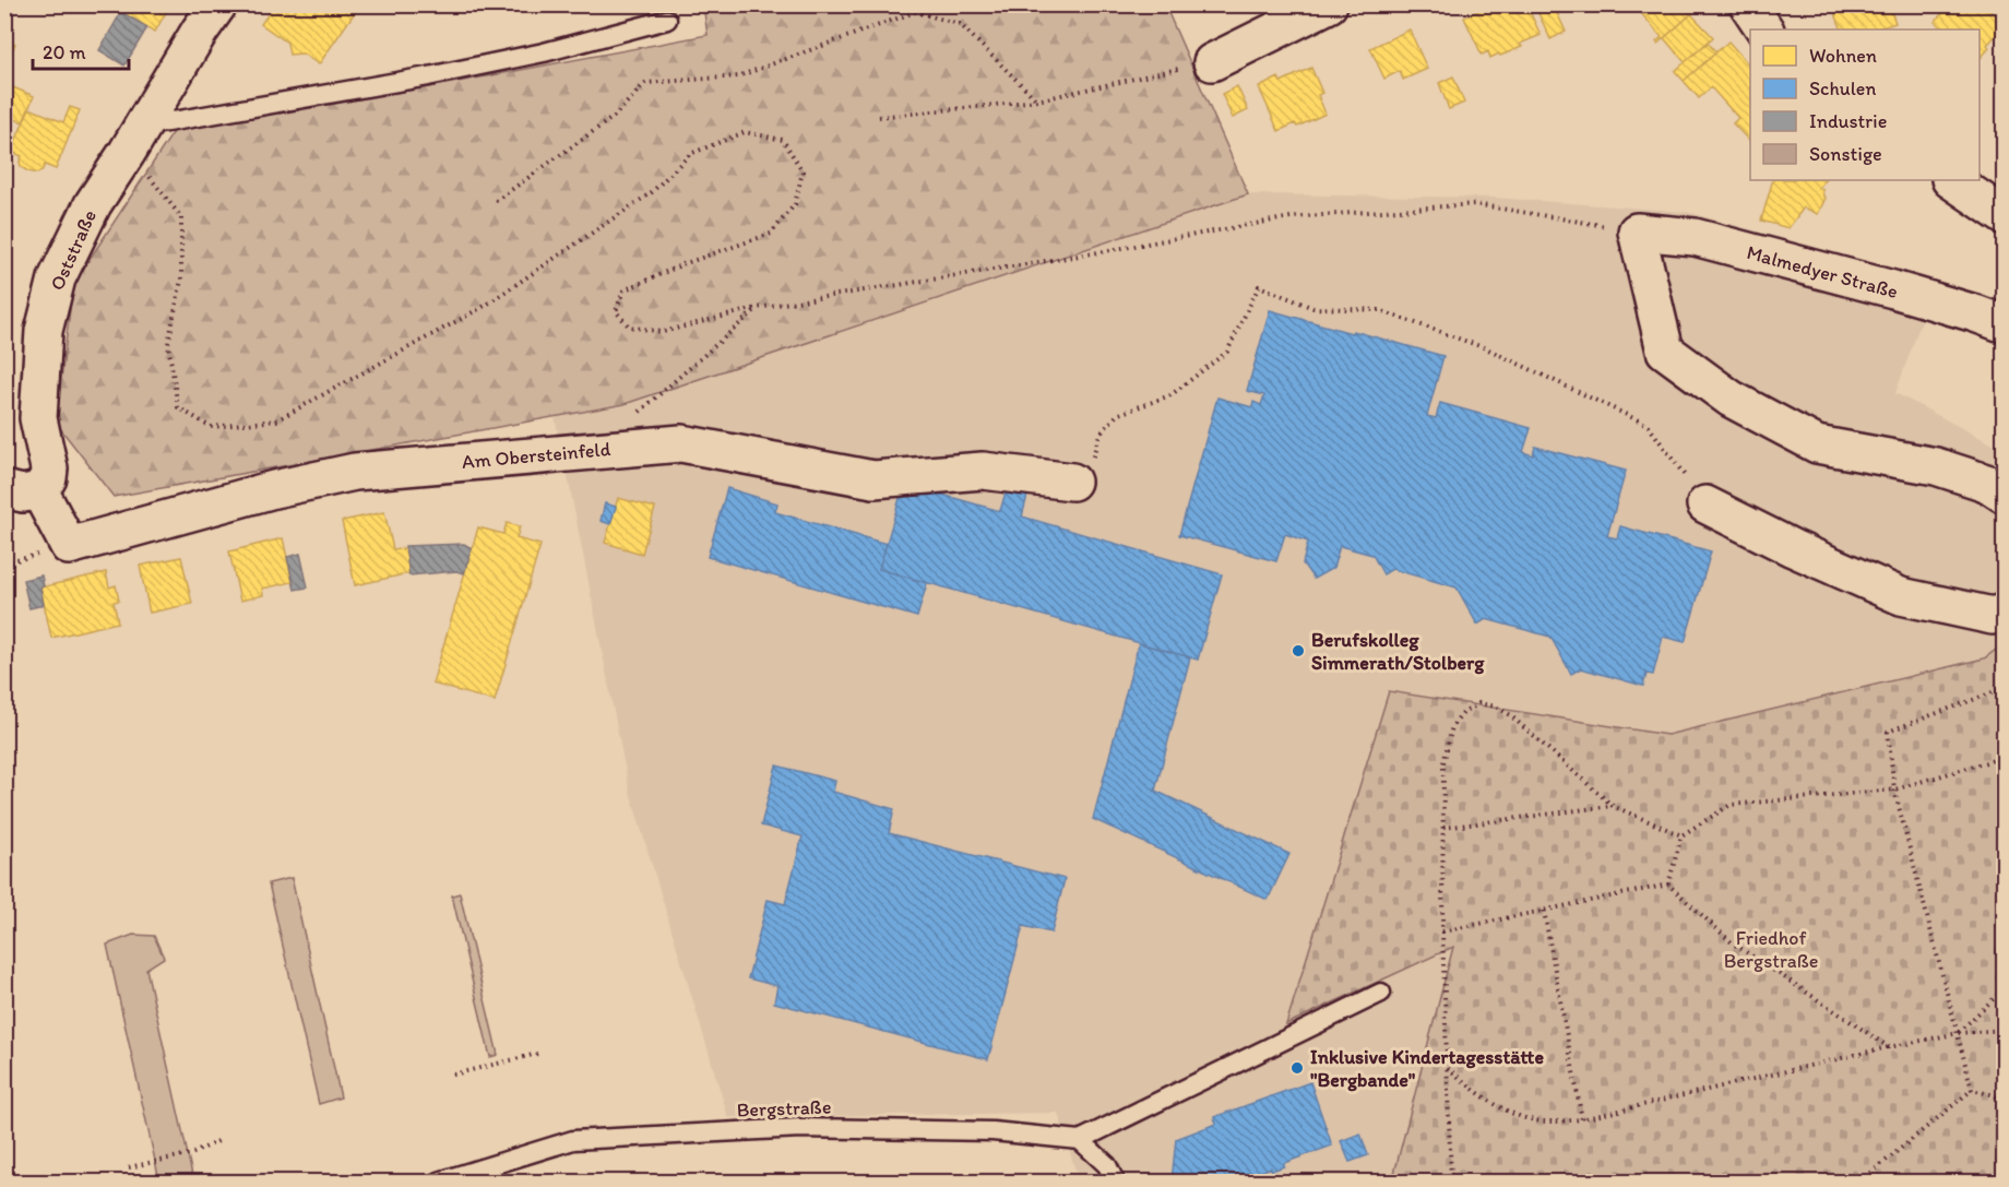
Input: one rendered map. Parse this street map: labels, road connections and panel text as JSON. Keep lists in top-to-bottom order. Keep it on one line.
{"streets":{"street":["Oststraße","Malmedyer Straße","Am Obersteinfeld"],"lane":["Bergstraße"]},"crossings":[["Oststraße","Am Obersteinfeld"]],"parks":["Friedhof Bergstraße"],"places":["Berufskolleg Simmerath/Stolberg","Inklusive Kindertagesstätte \"Bergbande\""],"legend":["Wohnen","Schulen","Industrie","Sonstige"],"scale_bar":"20 m"}
